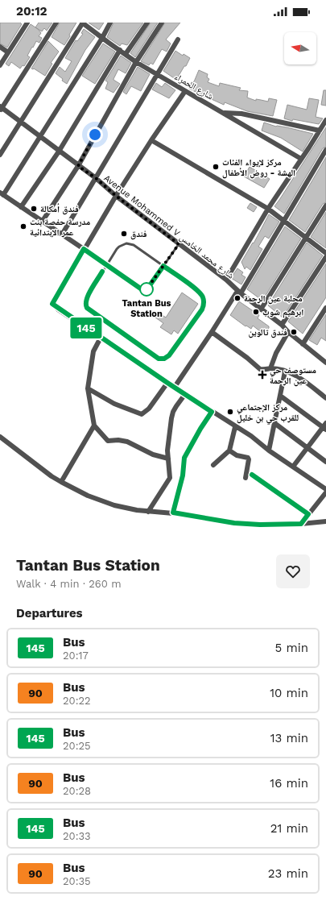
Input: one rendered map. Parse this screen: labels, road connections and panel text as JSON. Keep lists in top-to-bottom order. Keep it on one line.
{"streets":{"street":["شارع الحمراء","Avenue Mohammed V شارع محمد الخامس"]},"places":{"other":["مركز لإيواء الفئات الهشة - روض الأطفال","فندق أمكالة","مدرسة حفصة بنت عمر الإبتدائية","فندق","Tantan Bus Station","محلبة عين الرحمة","ابرهيم شوب","فندق تالوين","مركز الإجتماعي للقرب حي بن خليل"],"health":["مستوصف حي عين الرحمة"]},"lines":["bus line 145"],"north":"left","page":{"status":"20:12","on_map":"145","heading":[["Tantan Bus Station","Walk · 4 min · 260 m"],"Departures"],"list":[{"mark":"145","name":"Bus","note":"20:17","value":"5 min"},{"mark":"90","name":"Bus","note":"20:22","value":"10 min"},{"mark":"145","name":"Bus","note":"20:25","value":"13 min"},{"mark":"90","name":"Bus","note":"20:28","value":"16 min"},{"mark":"145","name":"Bus","note":"20:33","value":"21 min"},{"mark":"90","name":"Bus","note":"20:35","value":"23 min"}]}}
